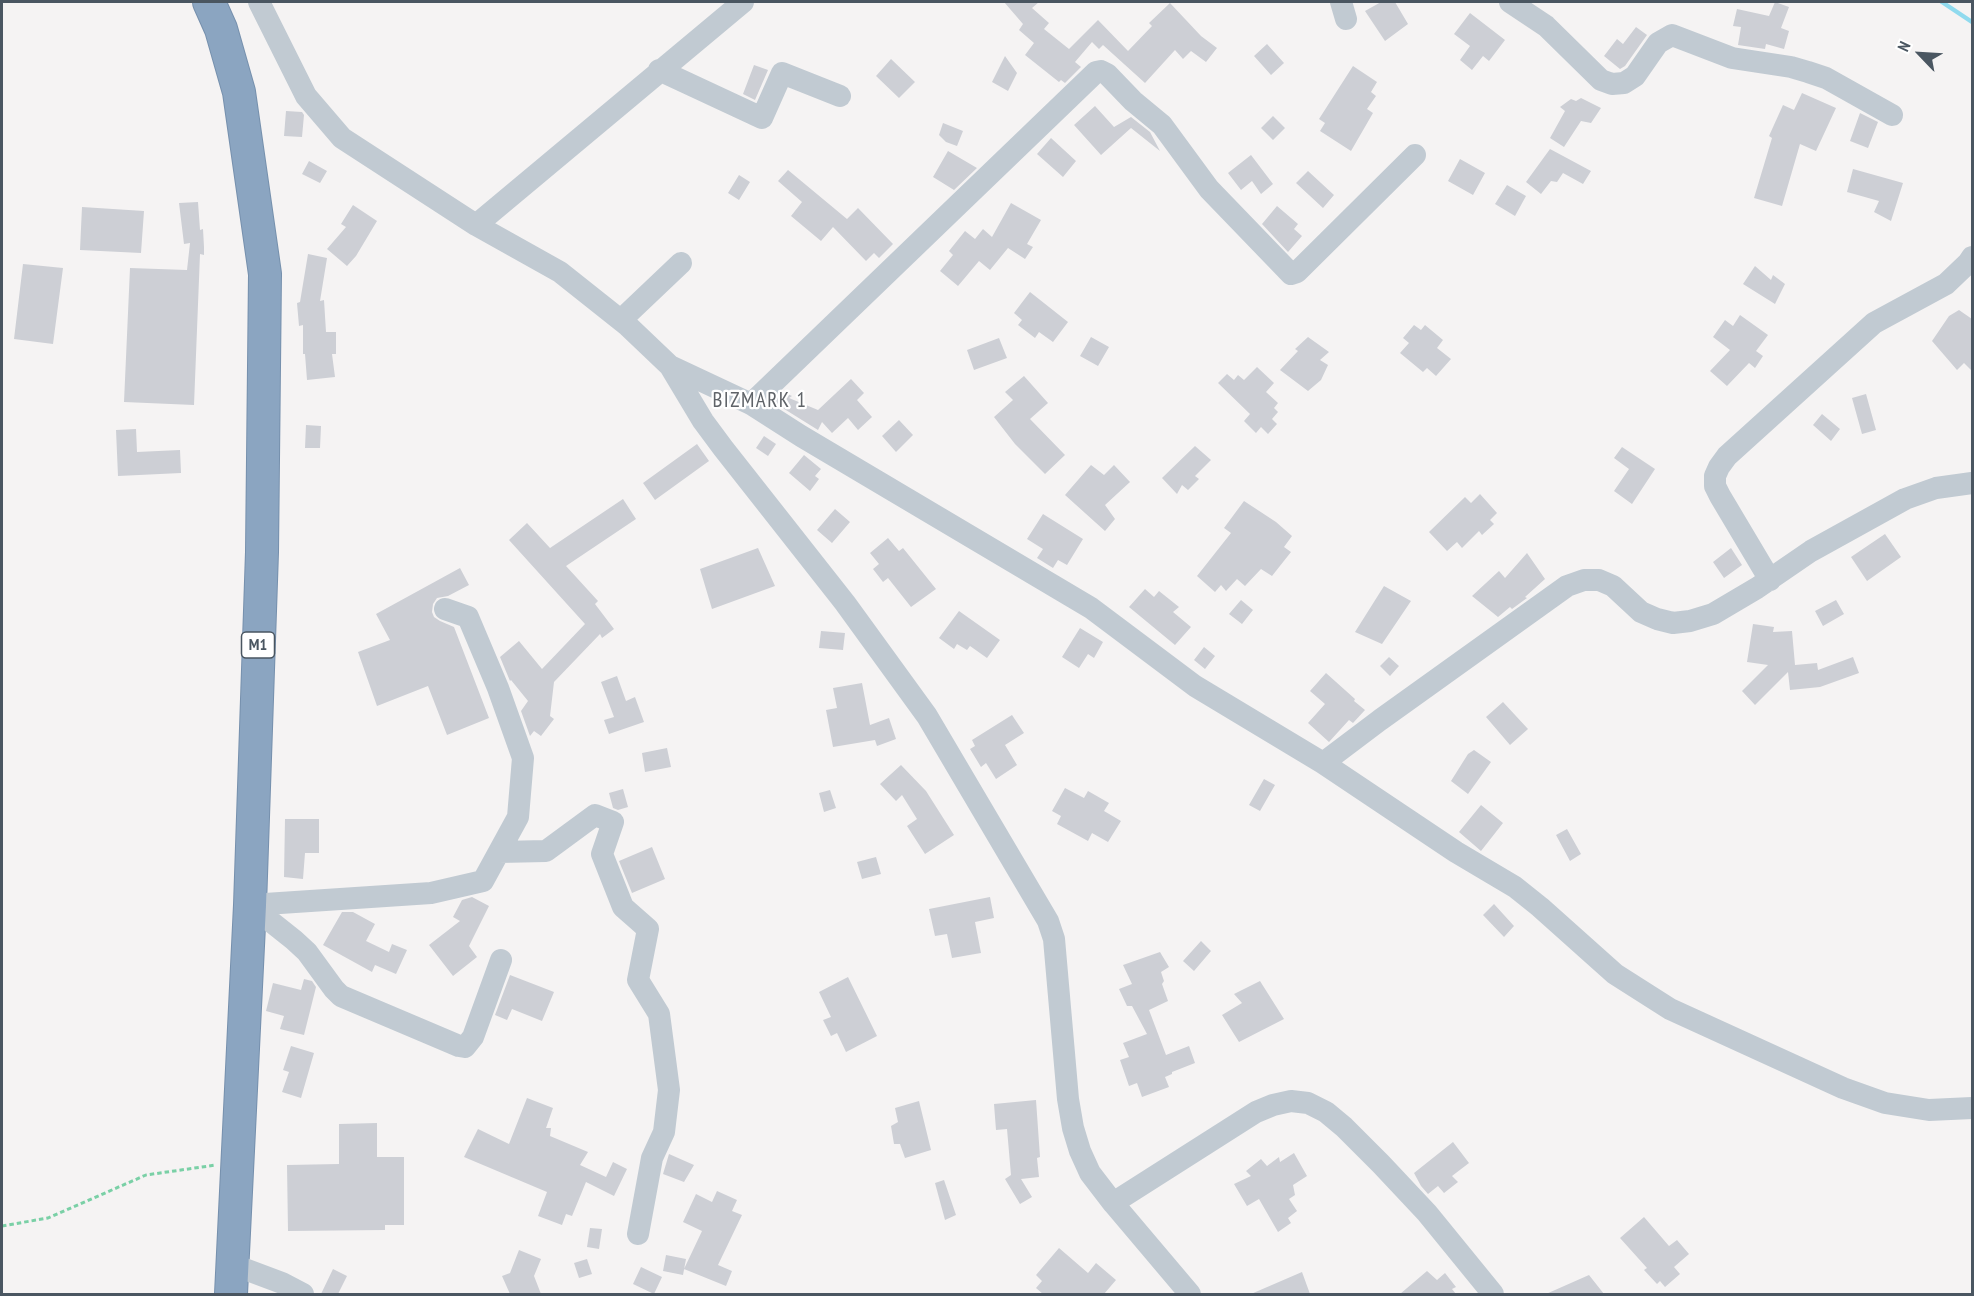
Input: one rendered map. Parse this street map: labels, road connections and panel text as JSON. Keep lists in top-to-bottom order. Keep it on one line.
{"streets":{"highway":["M1"]},"districts":["BIZMARK 1"],"north":"top left"}
